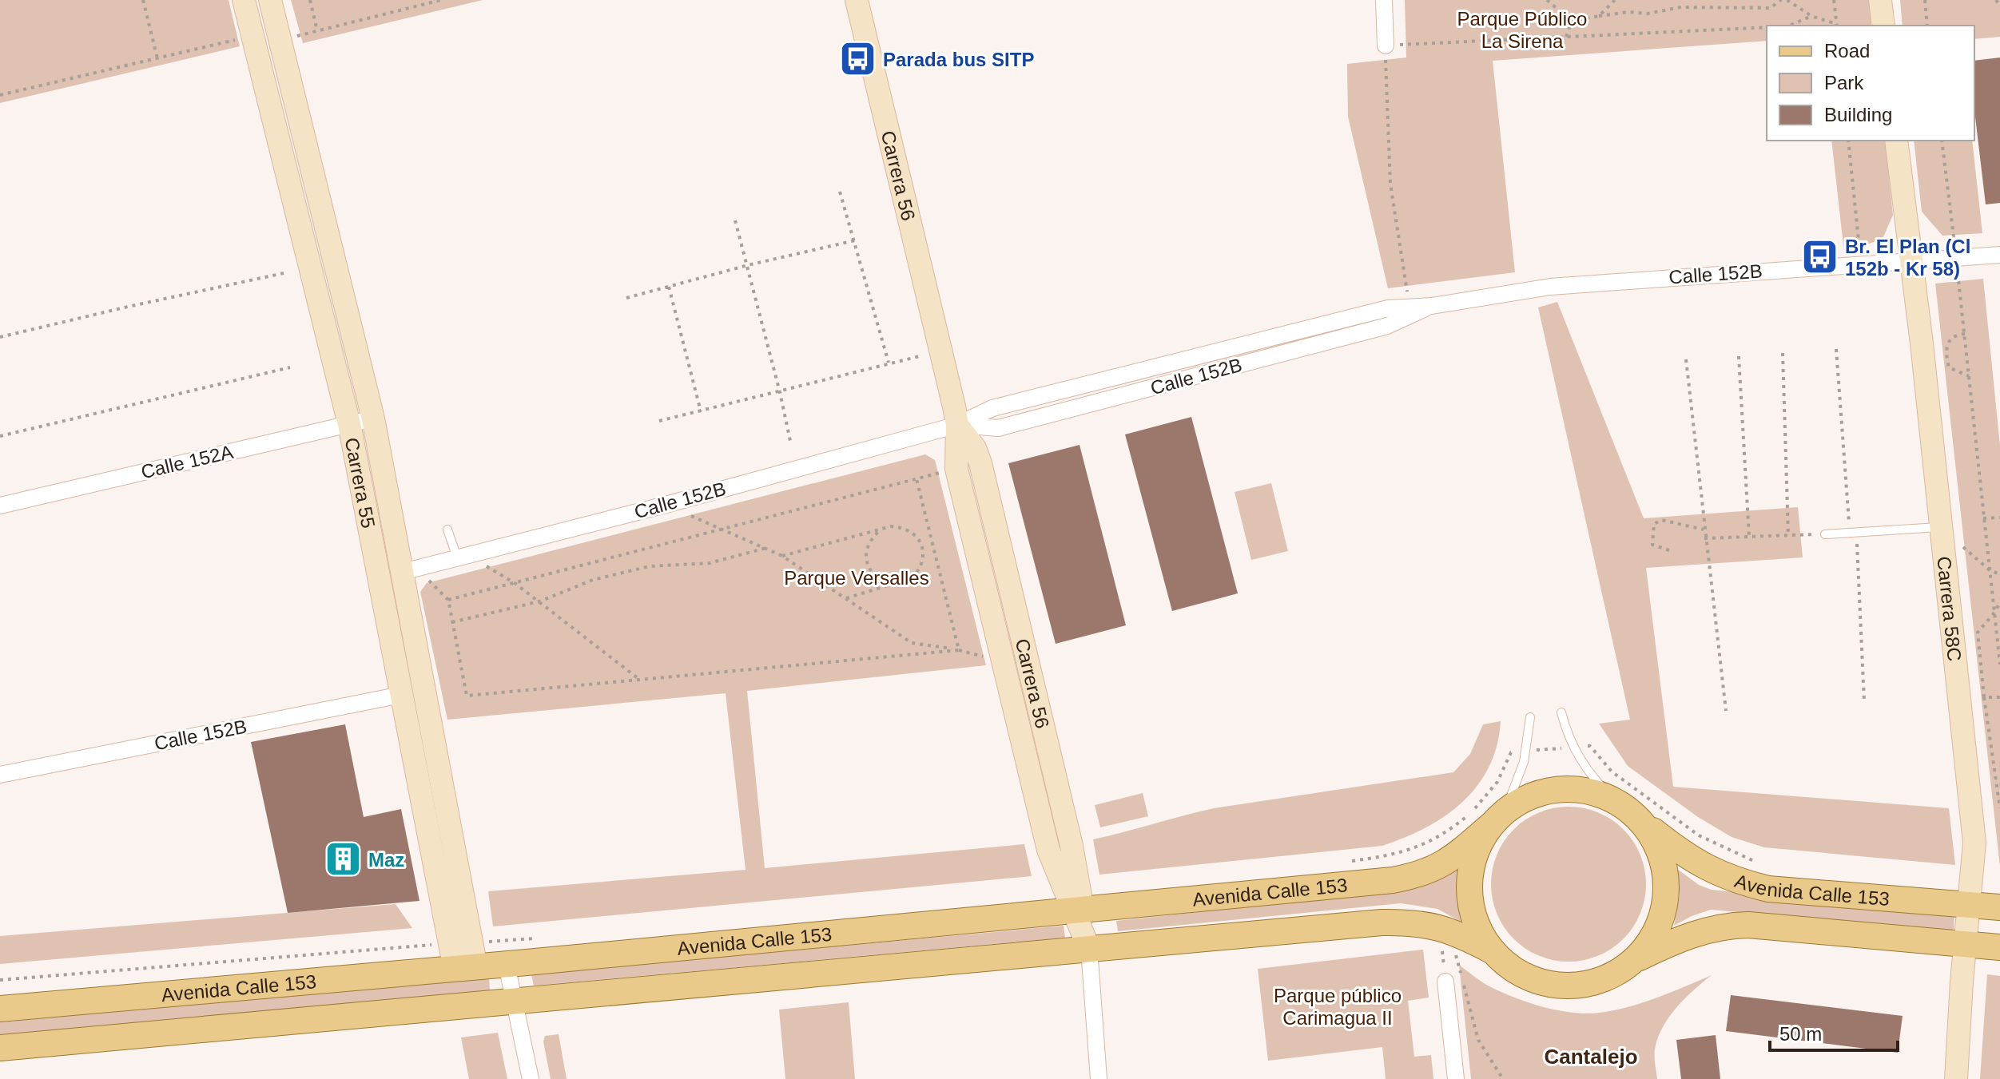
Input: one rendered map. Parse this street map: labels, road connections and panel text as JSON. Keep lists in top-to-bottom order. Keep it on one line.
{"streets":{"main road":["Avenida Calle 153"],"street":["Carrera 56","Calle 152B","Calle 152A","Carrera 55","Carrera 58C"]},"crossings":[["Carrera 56","Calle 152B"],["Carrera 56","Avenida Calle 153"],["Calle 152B","Carrera 55"],["Calle 152B","Carrera 58C"],["Calle 152A","Carrera 55"],["Carrera 55","Avenida Calle 153"],["Carrera 58C","Avenida Calle 153"]],"districts":["Cantalejo"],"parks":["Parque Público La Sirena","Parque Versalles","Parque público Carimagua II"],"places":{"bus stop":["Parada bus SITP","Br. El Plan (Cl 152b - Kr 58)"],"building":["Maz"]},"legend":["Road","Park","Building"],"scale_bar":"50 m"}
